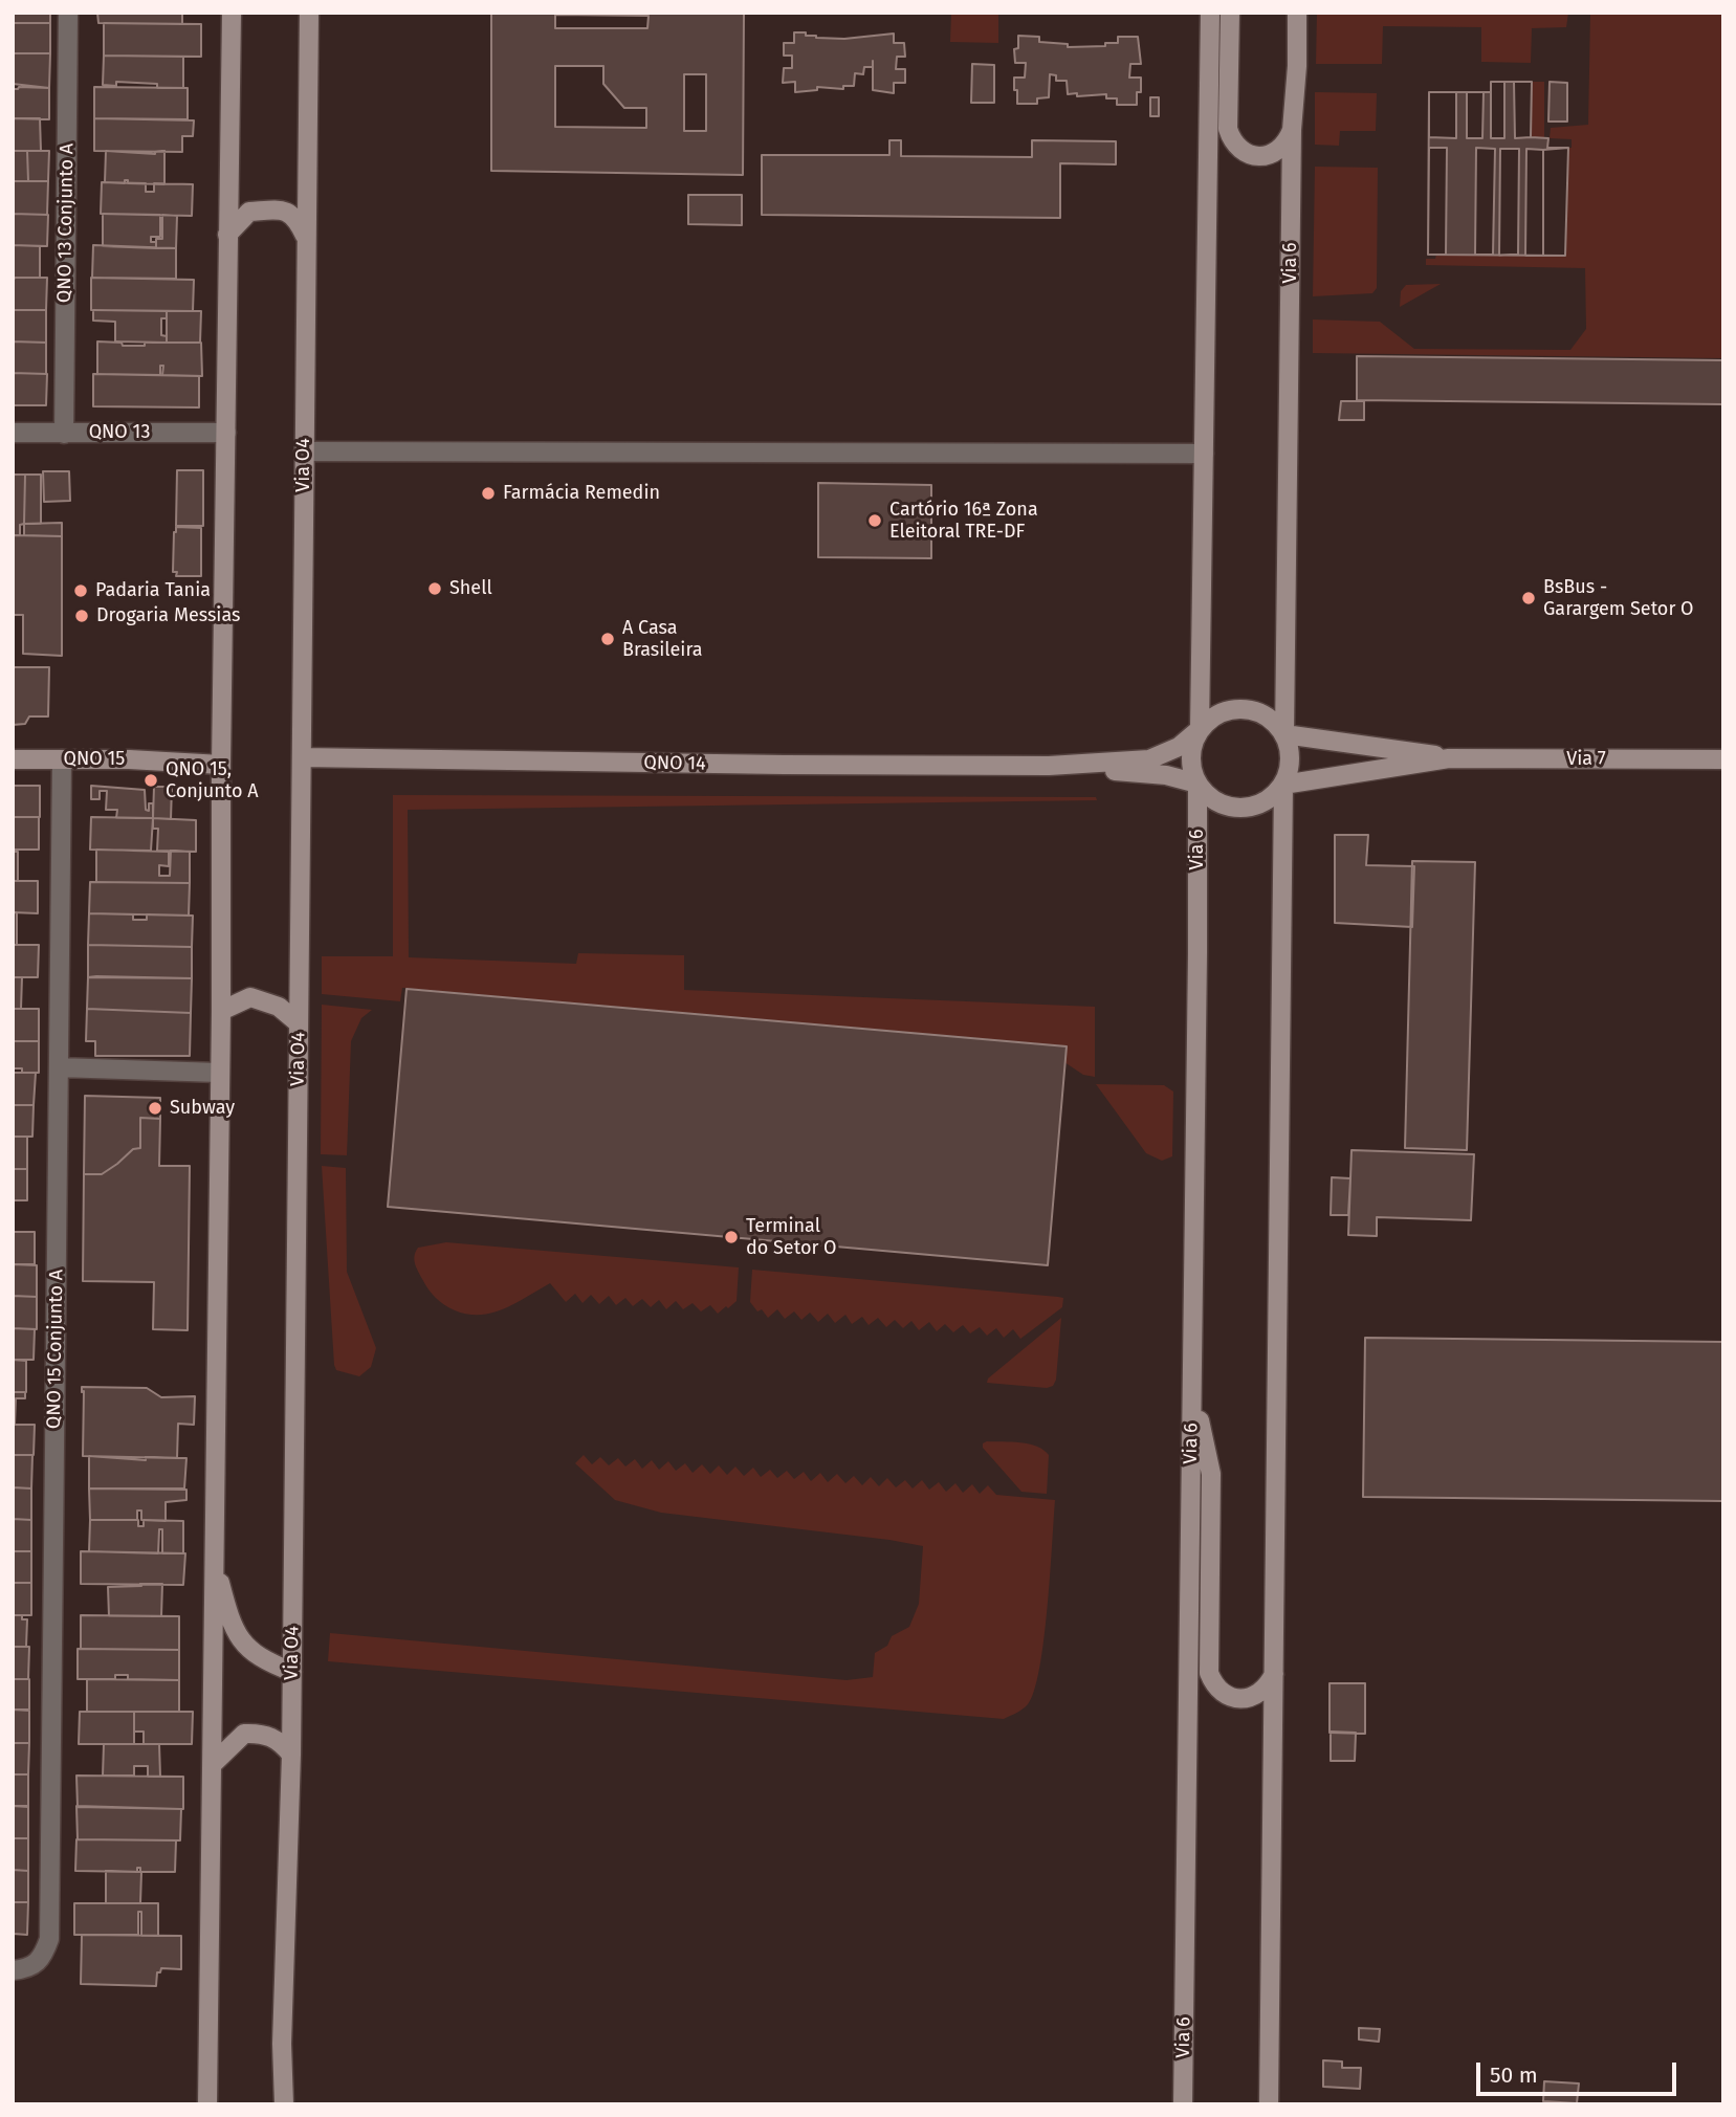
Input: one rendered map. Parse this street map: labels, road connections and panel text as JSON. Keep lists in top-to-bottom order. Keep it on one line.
{"streets":{"main road":["Via 6","Via O4","QNO 15","Via 7","QNO 14"],"street":["QNO 13 Conjunto A","QNO 13","QNO 15 Conjunto A"]},"crossings":[["QNO 13 Conjunto A","QNO 13"],["Via 6","Via 7"],["Via 6","QNO 14"],["Via O4","QNO 14"],["QNO 15","QNO 15 Conjunto A"],["Via 7","QNO 14"]],"places":["Farmácia Remedin","Cartório 16ª Zona Eleitoral TRE-DF","Shell","Padaria Tania","BsBus - Garargem Setor O","Drogaria Messias","A Casa Brasileira","QNO 15, Conjunto A","Subway","Terminal do Setor O"],"scale_bar":"50 m"}
